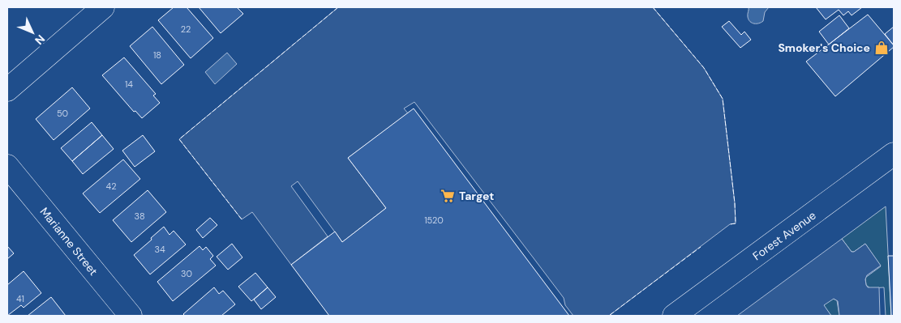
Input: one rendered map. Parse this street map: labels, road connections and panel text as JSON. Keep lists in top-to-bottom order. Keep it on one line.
{"streets":{"street":["Forest Avenue","Marianne Street"]},"places":{"shop":["Smoker's Choice"],"supermarket":["Target"]},"house_numbers":["22","18","14","50","42","38","1520","34","30","41"],"north":"bottom right"}
